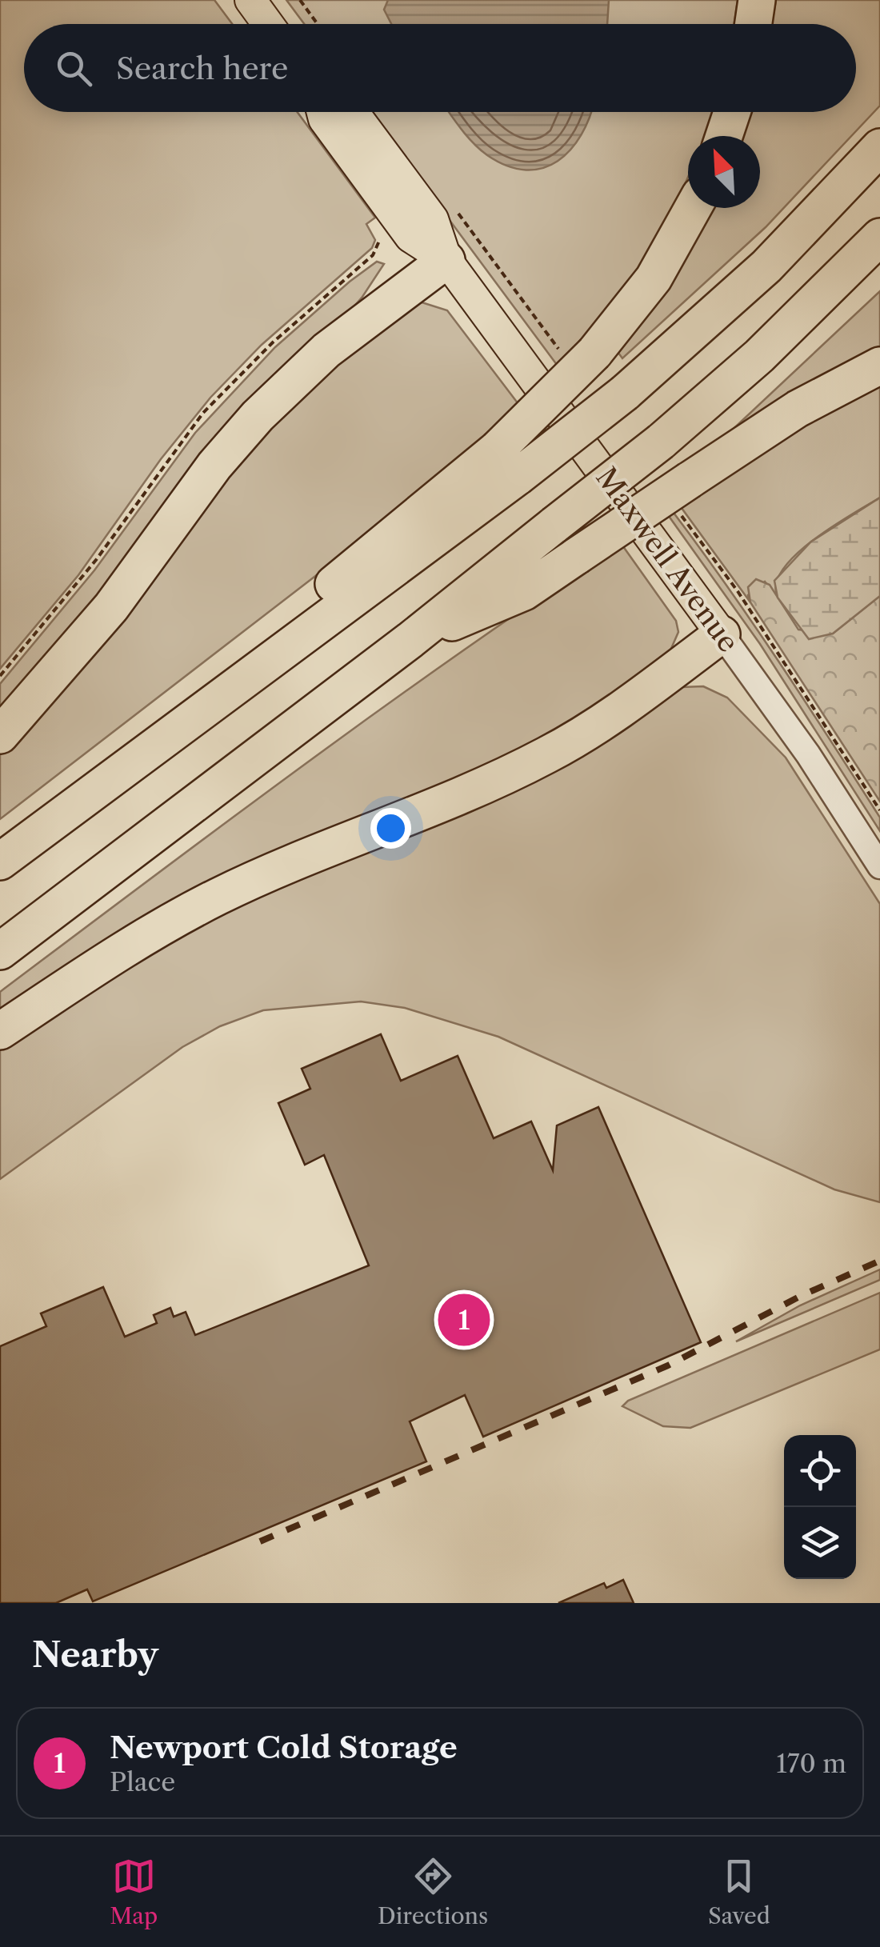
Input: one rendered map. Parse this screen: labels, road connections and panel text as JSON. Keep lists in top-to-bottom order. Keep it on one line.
{"streets":{"main road":["Maxwell Avenue"]},"north":"top left","page":{"search":"Search here","pins":"1","heading":"Nearby","list":[{"mark":"1","name":"Newport Cold Storage","note":"Place","value":"170 m"}],"nav":["Map","Directions","Saved"]}}
